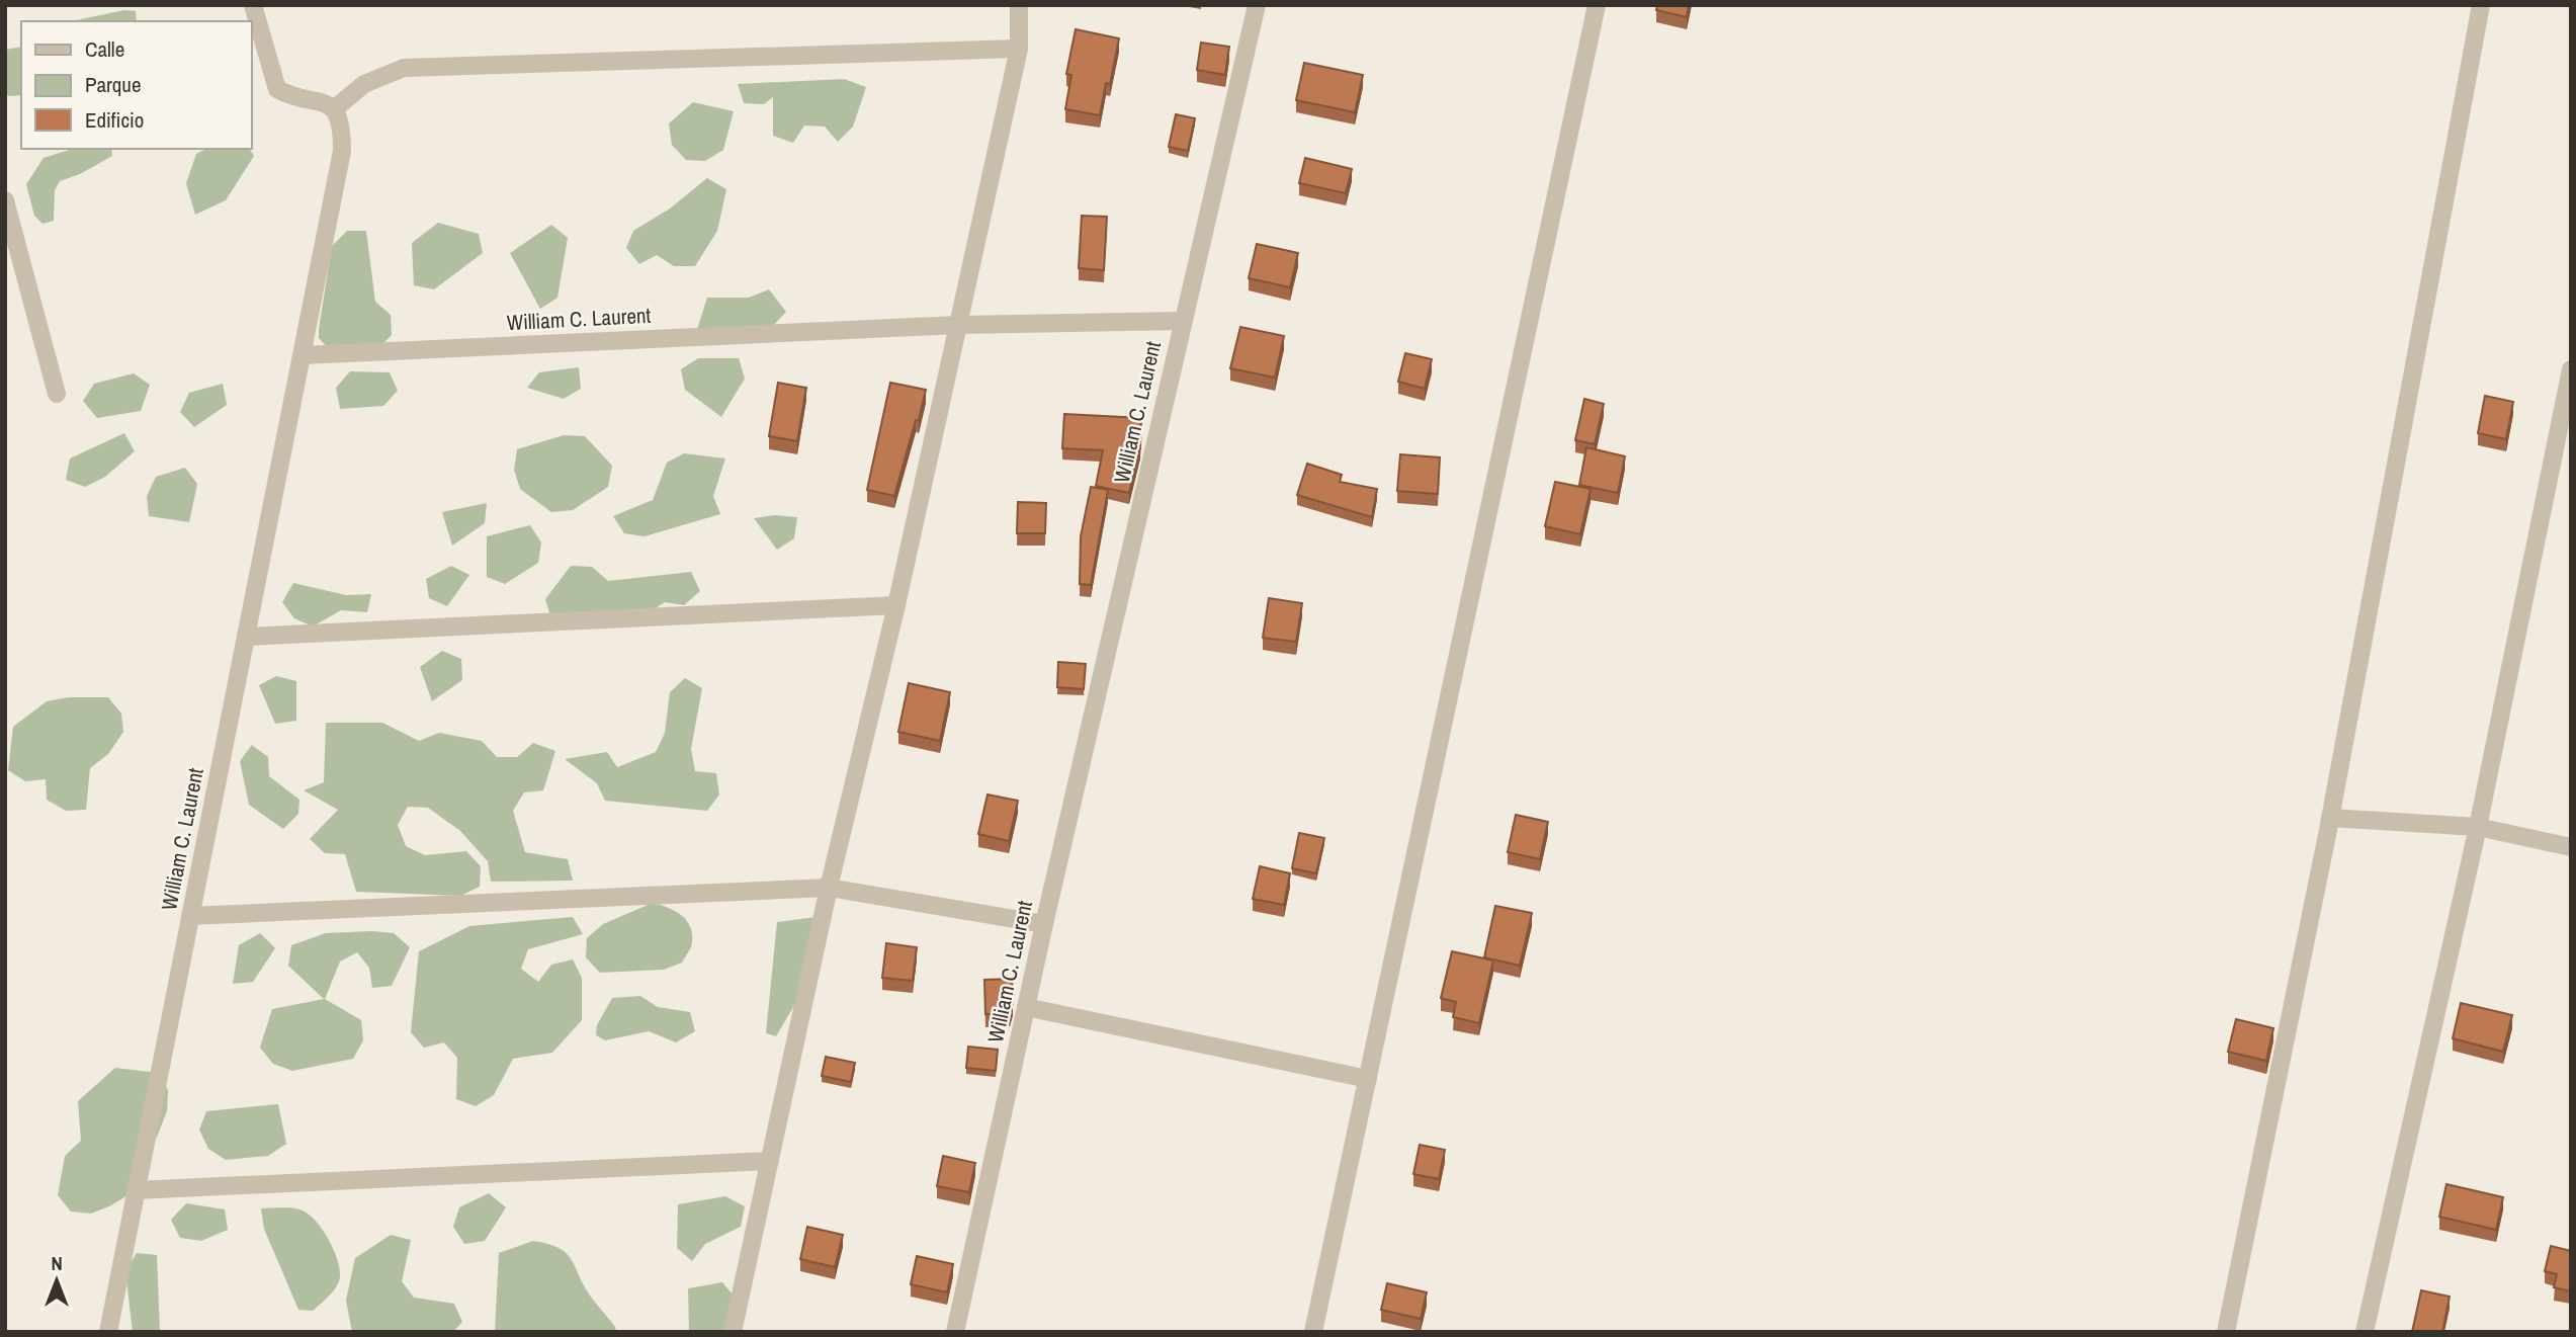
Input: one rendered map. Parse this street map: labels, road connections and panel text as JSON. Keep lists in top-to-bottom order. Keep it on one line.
{"streets":{"street":["William C. Laurent"]},"legend":["Calle","Parque","Edificio"],"north":"top"}
